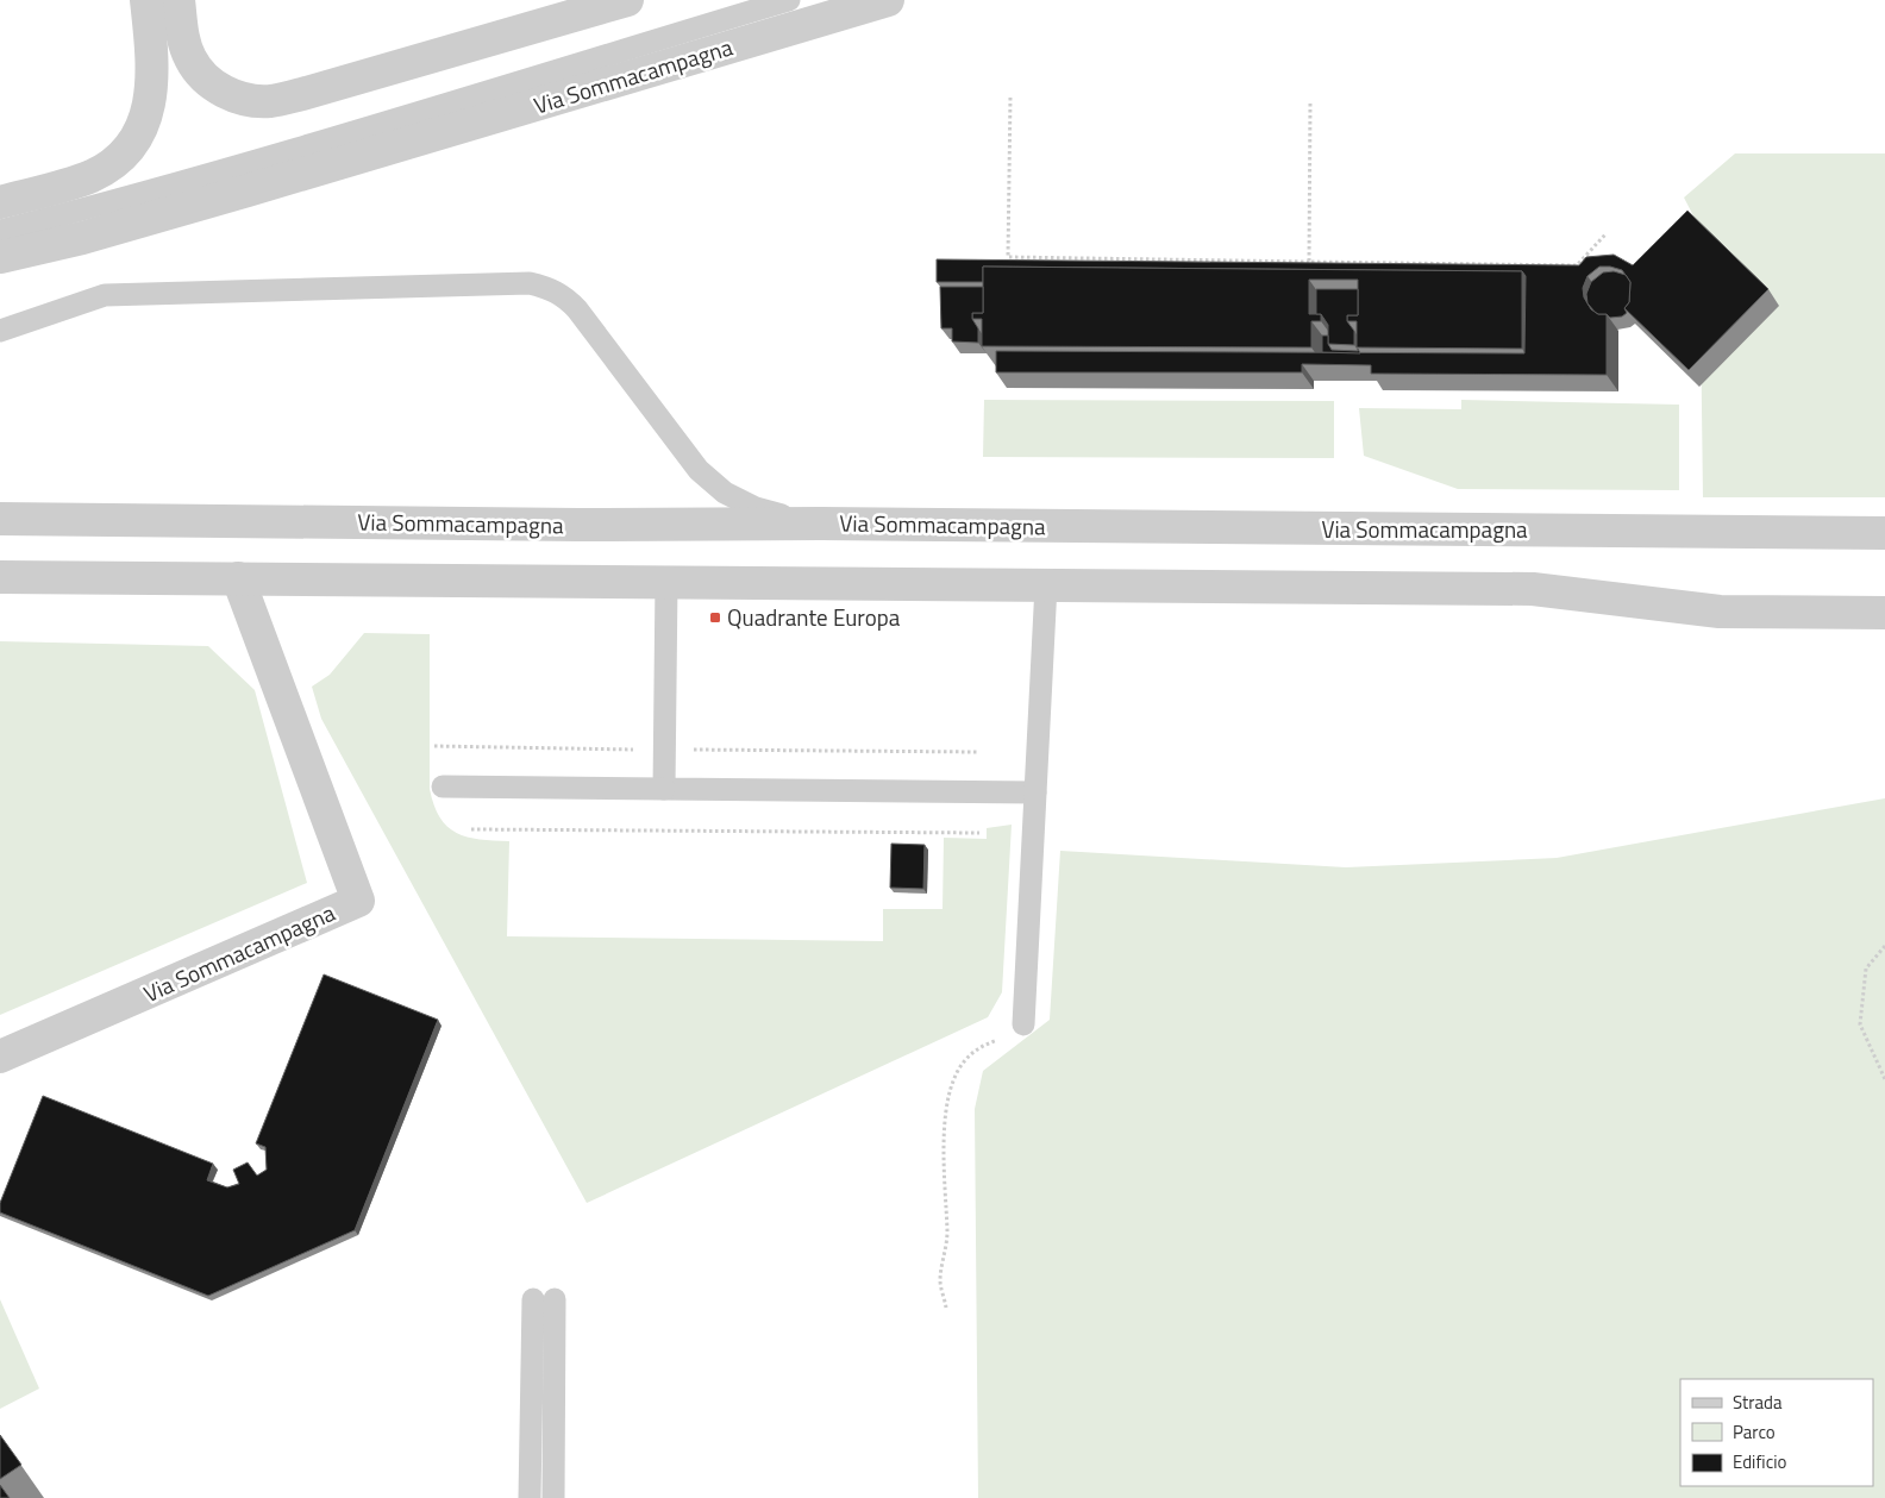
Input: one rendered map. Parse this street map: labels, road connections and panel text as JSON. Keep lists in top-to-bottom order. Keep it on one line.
{"streets":{"street":["Via Sommacampagna"]},"places":{"transit":["Quadrante Europa"]},"legend":["Strada","Parco","Edificio"]}
